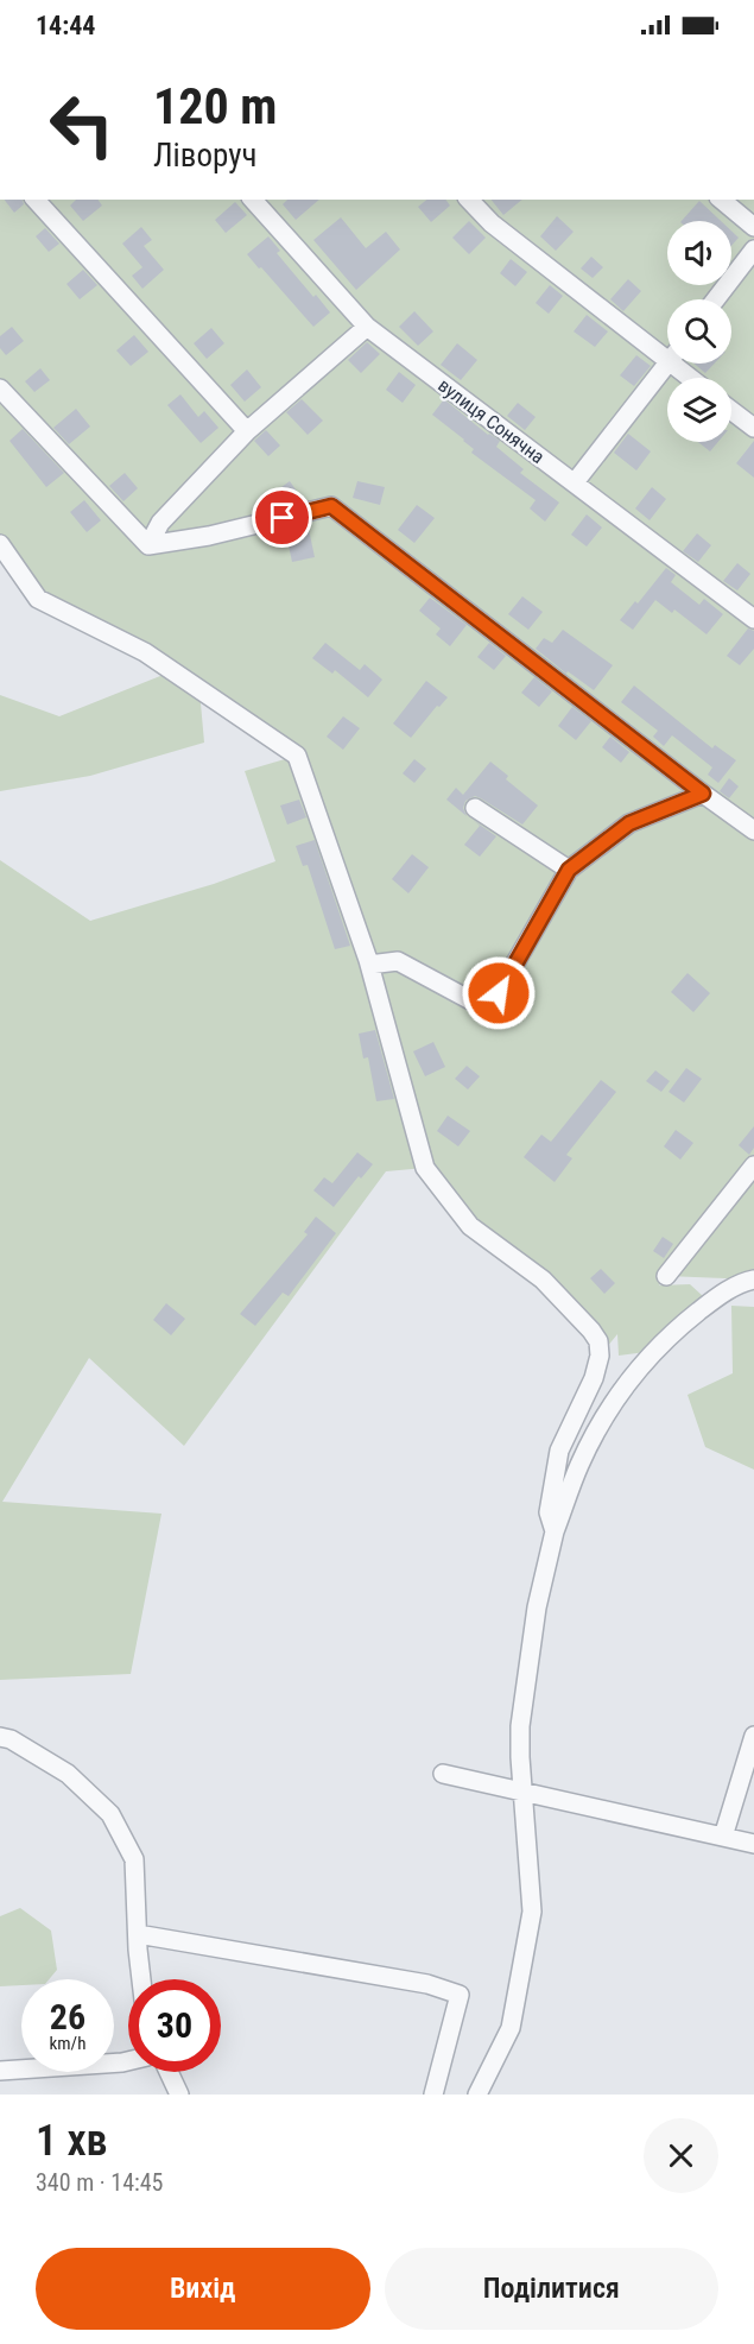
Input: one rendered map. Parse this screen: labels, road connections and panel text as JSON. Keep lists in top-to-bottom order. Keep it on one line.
{"streets":{"street":["вулиця Сонячна"]},"page":{"status":"14:44","turn":["120 m","Ліворуч"],"speed":"26 km/h","limit":"30","heading":["1 хв","340 m · 14:45"],"buttons":["Вихід","Поділитися"]}}
